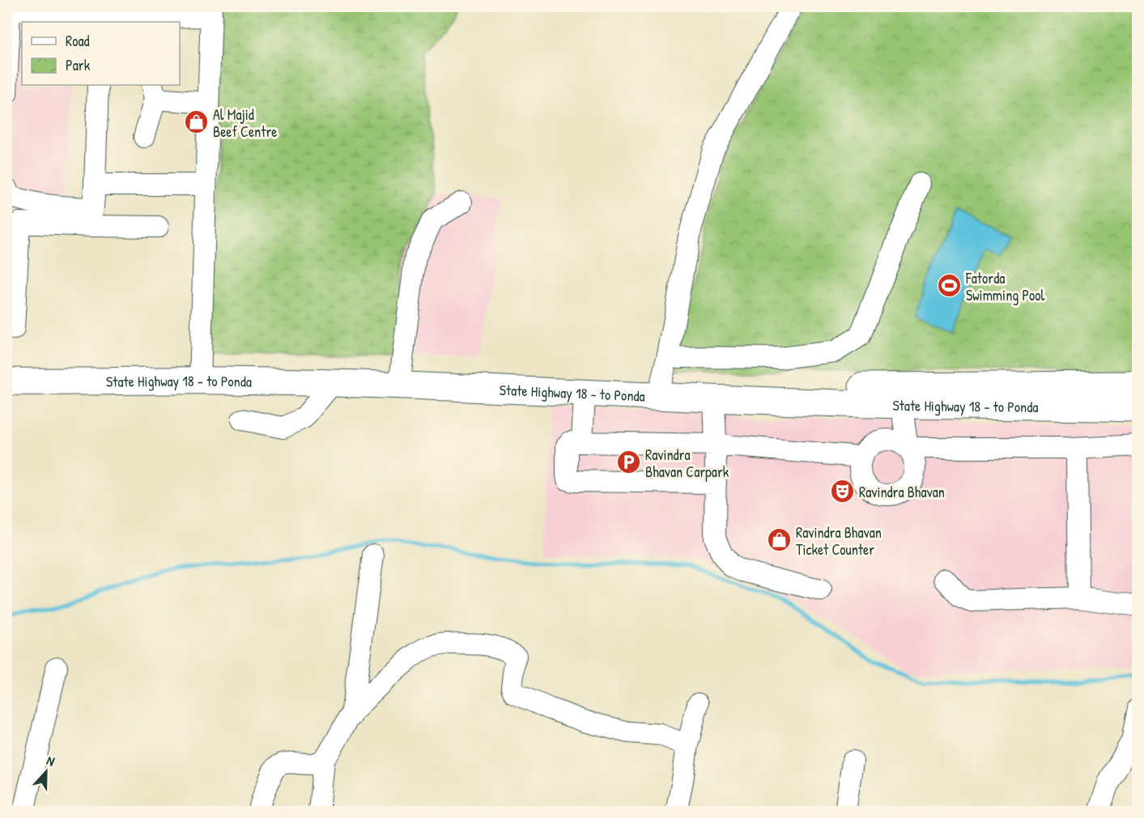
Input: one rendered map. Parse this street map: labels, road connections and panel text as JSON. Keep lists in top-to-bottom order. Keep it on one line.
{"streets":{"main road":["State Highway 18 - to Ponda"]},"places":{"shop":["Al Majid Beef Centre","Ravindra Bhavan Ticket Counter"],"sports":["Fatorda Swimming Pool"],"parking":["Ravindra Bhavan Carpark"],"theatre":["Ravindra Bhavan"]},"legend":["Road","Park"],"north":"top"}
